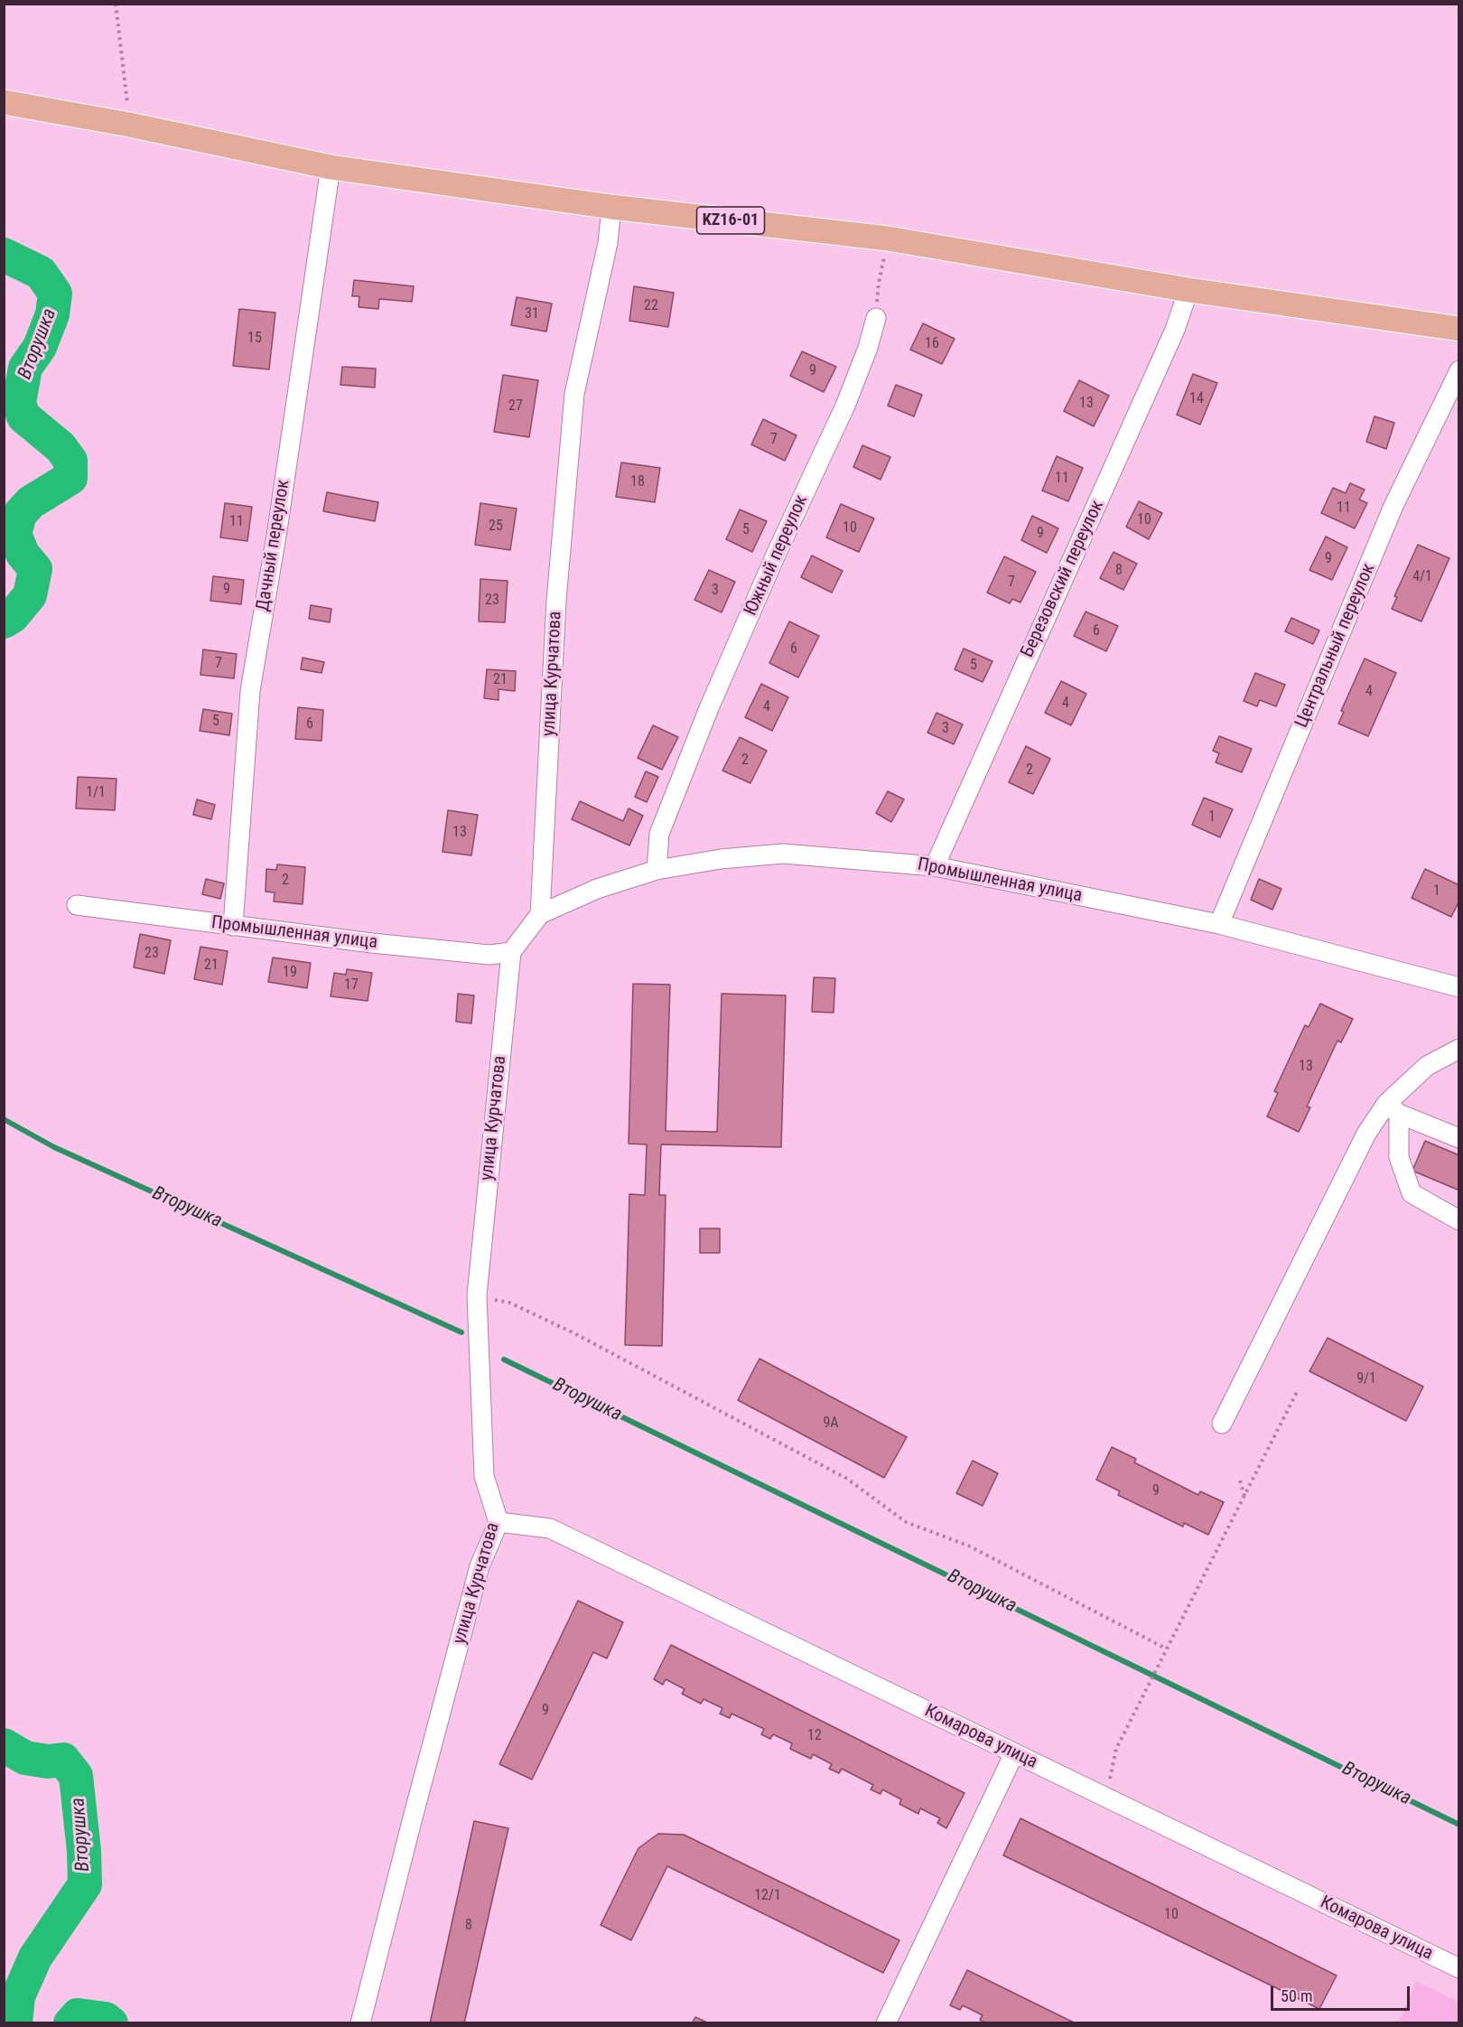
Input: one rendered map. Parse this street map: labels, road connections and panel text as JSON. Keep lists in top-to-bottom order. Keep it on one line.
{"streets":{"main road":["KZ16-01"],"street":["Дачный переулок","Южный переулок","Березовский переулок","Центральный переулок","улица Курчатова","Промышленная улица","Комарова улица"]},"crossings":[["KZ16-01","Дачный переулок"],["KZ16-01","Березовский переулок"],["KZ16-01","улица Курчатова"],["Дачный переулок","Промышленная улица"],["Южный переулок","Промышленная улица"],["Березовский переулок","Промышленная улица"],["Центральный переулок","Промышленная улица"],["улица Курчатова","Промышленная улица"],["улица Курчатова","Комарова улица"]],"water":["Вторушка"],"house_numbers":["22","31","15","16","9","14","13","27","7","11","18","11","10","11","25","10","5","9","9","8","4/1","7","9","3","23","6","6","7","5","21","4","4","4","5","6","3","2","2","1/1","1","13","2","1","23","21","19","17","13","9/1","9А","9","9","12","12/1","10","8"],"scale_bar":"50 m"}
